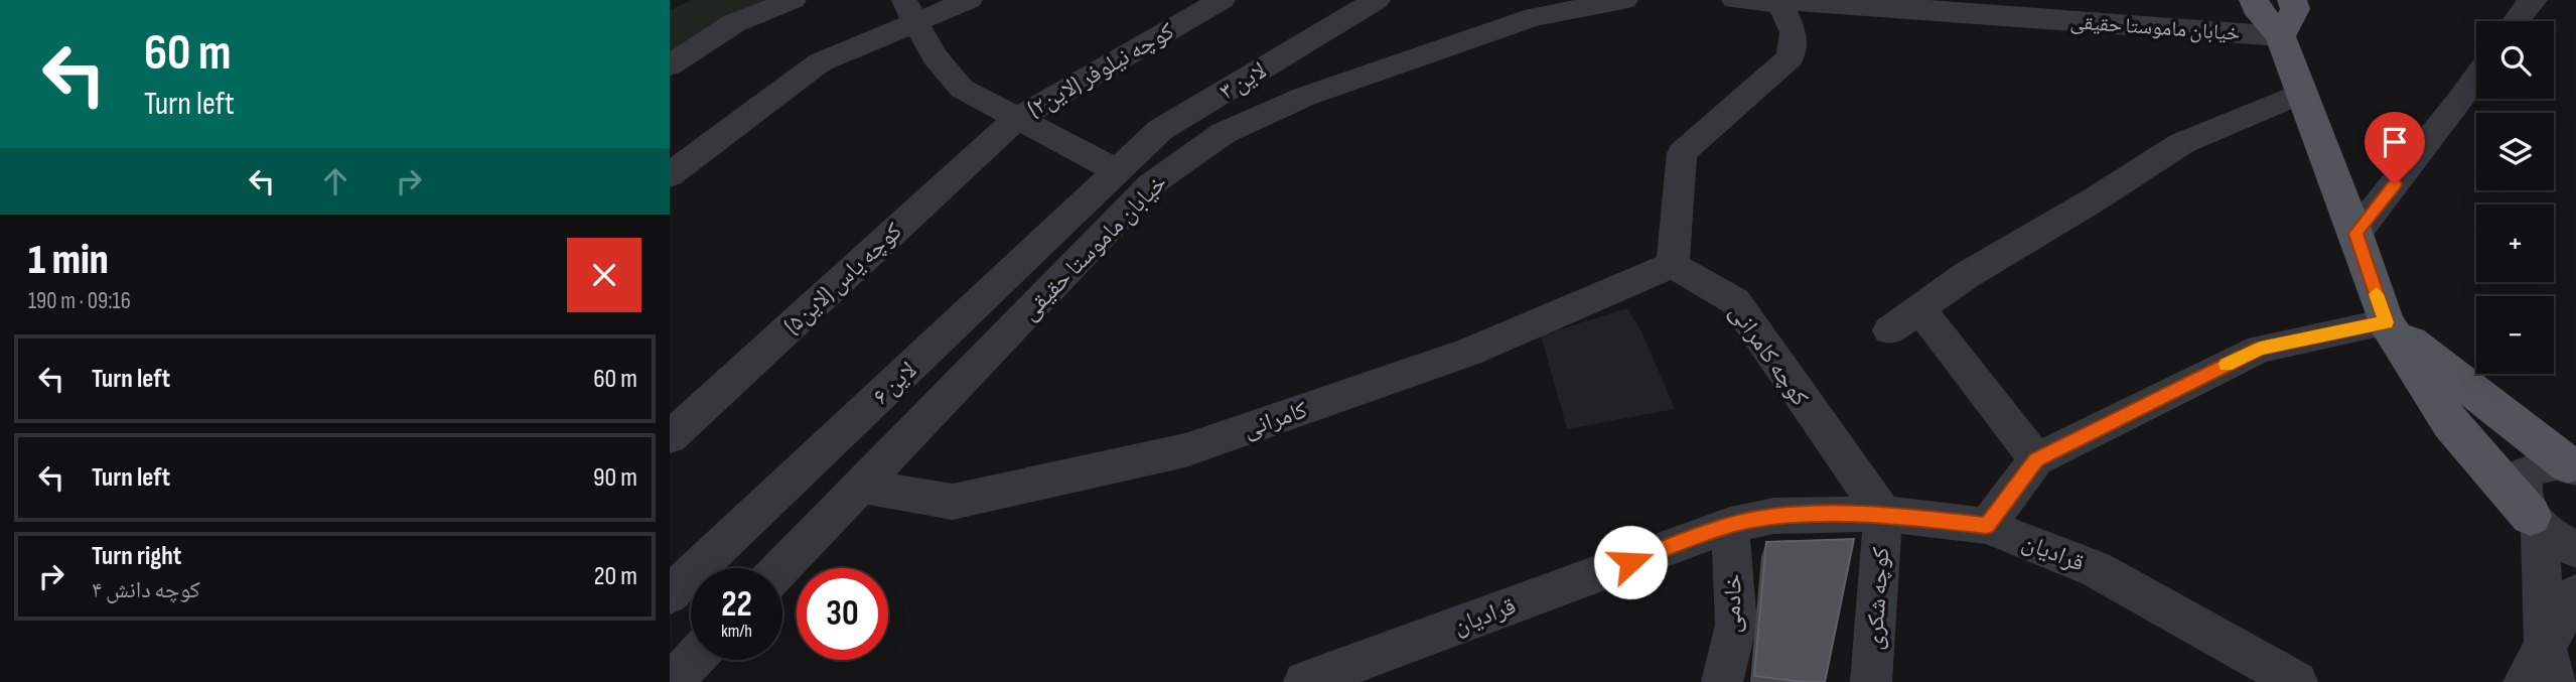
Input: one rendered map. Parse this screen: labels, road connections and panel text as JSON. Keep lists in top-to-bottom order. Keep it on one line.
{"streets":{"street":["خیابان ماموستا حقیقی","کوچه نیلوفر (لاین۲)","لاین ۳","کوچه یاس (لاین۵)","کوچه کامرانی","لاین ۶","کامرانی","قرادیان","کوچه شکری","خادمی"]},"crossings":[["خیابان ماموستا حقیقی","کامرانی"],["کوچه نیلوفر (لاین۲)","کوچه یاس (لاین۵)"],["لاین ۳","لاین ۶"],["کوچه کامرانی","کامرانی"],["کوچه کامرانی","قرادیان"],["کوچه کامرانی","کوچه شکری"],["قرادیان","کوچه شکری"],["قرادیان","خادمی"]],"page":{"turn":["60 m","Turn left"],"map_buttons":["+","−"],"heading":["1 min","190 m · 09:16"],"list":[{"name":"Turn left","value":"60 m"},{"name":"Turn left","value":"90 m"},{"name":"Turn right","note":"کوچه دانش ۴","value":"20 m"}],"speed":"22 km/h","limit":"30"}}
